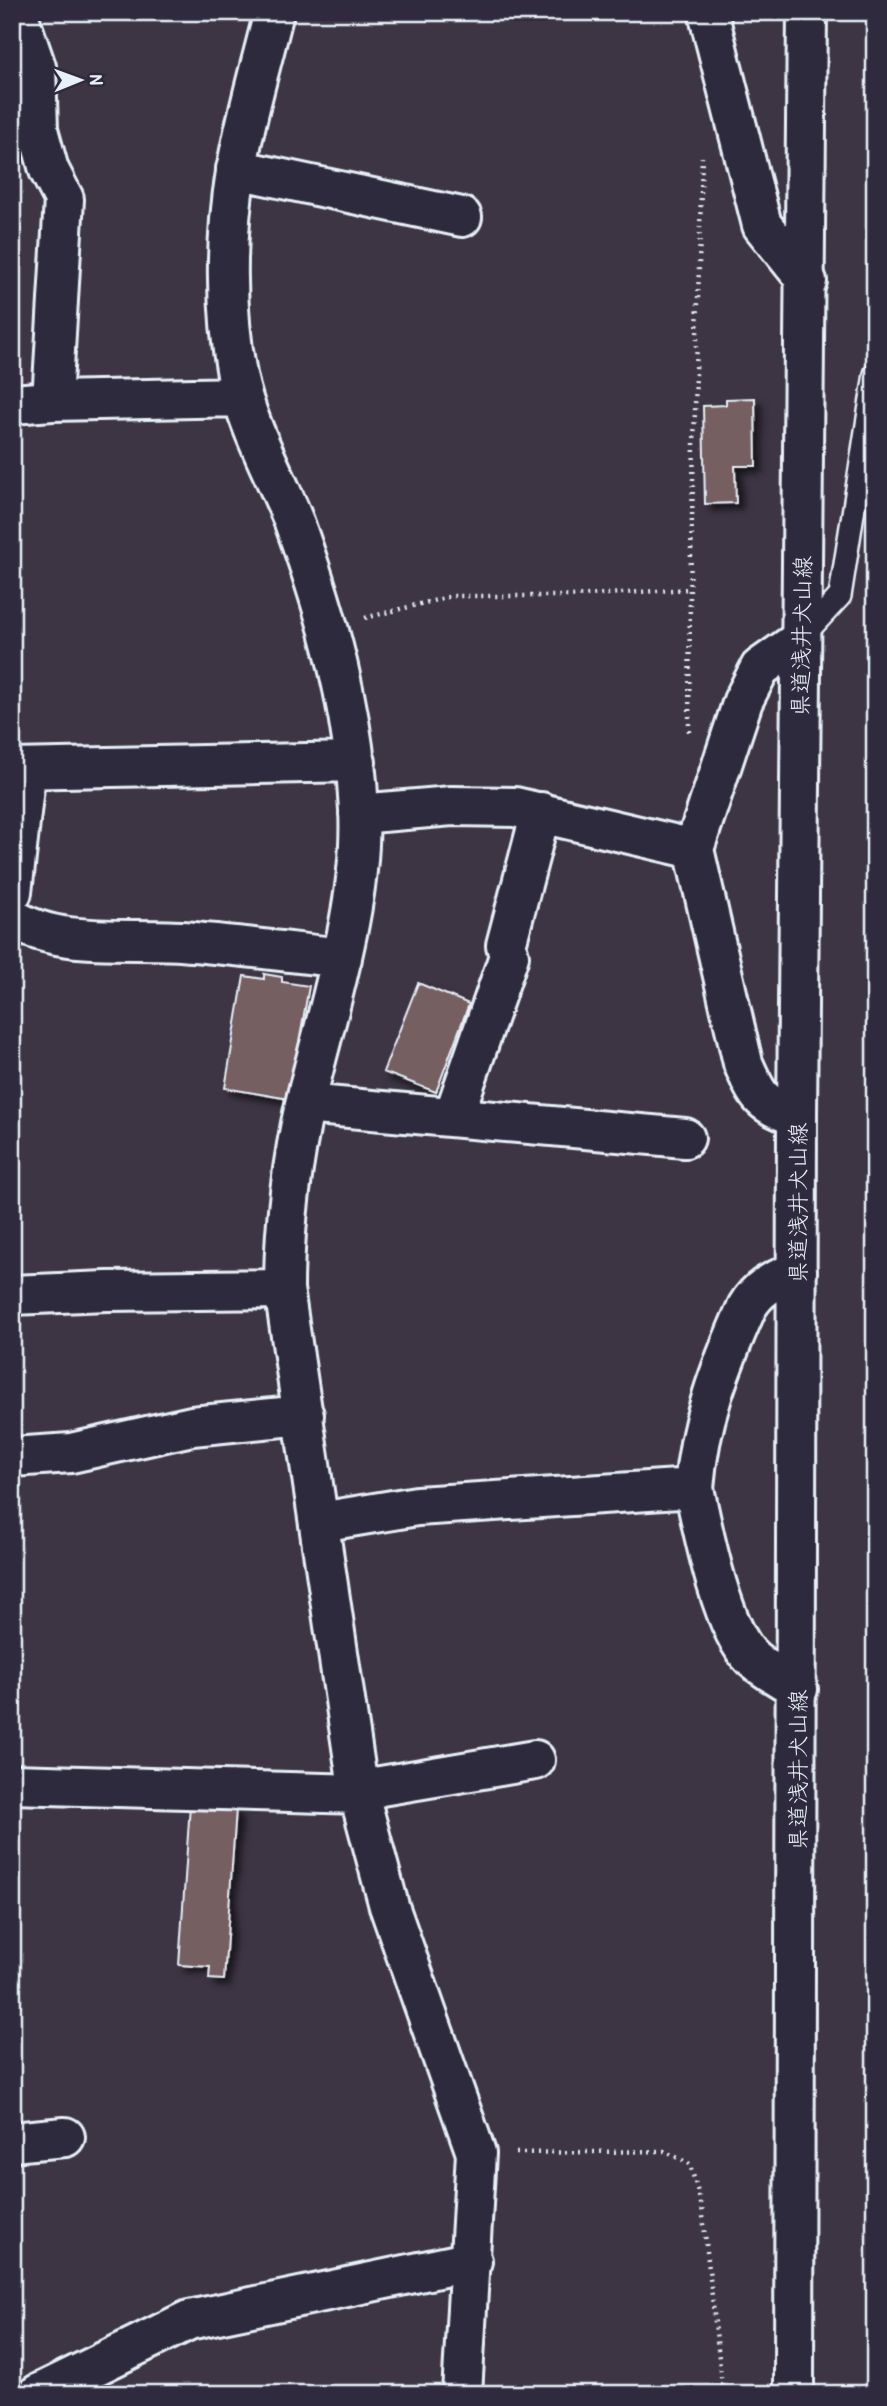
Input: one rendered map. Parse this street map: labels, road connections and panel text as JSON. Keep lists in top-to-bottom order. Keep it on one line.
{"streets":{"street":["県道浅井犬山線"]},"north":"right"}
